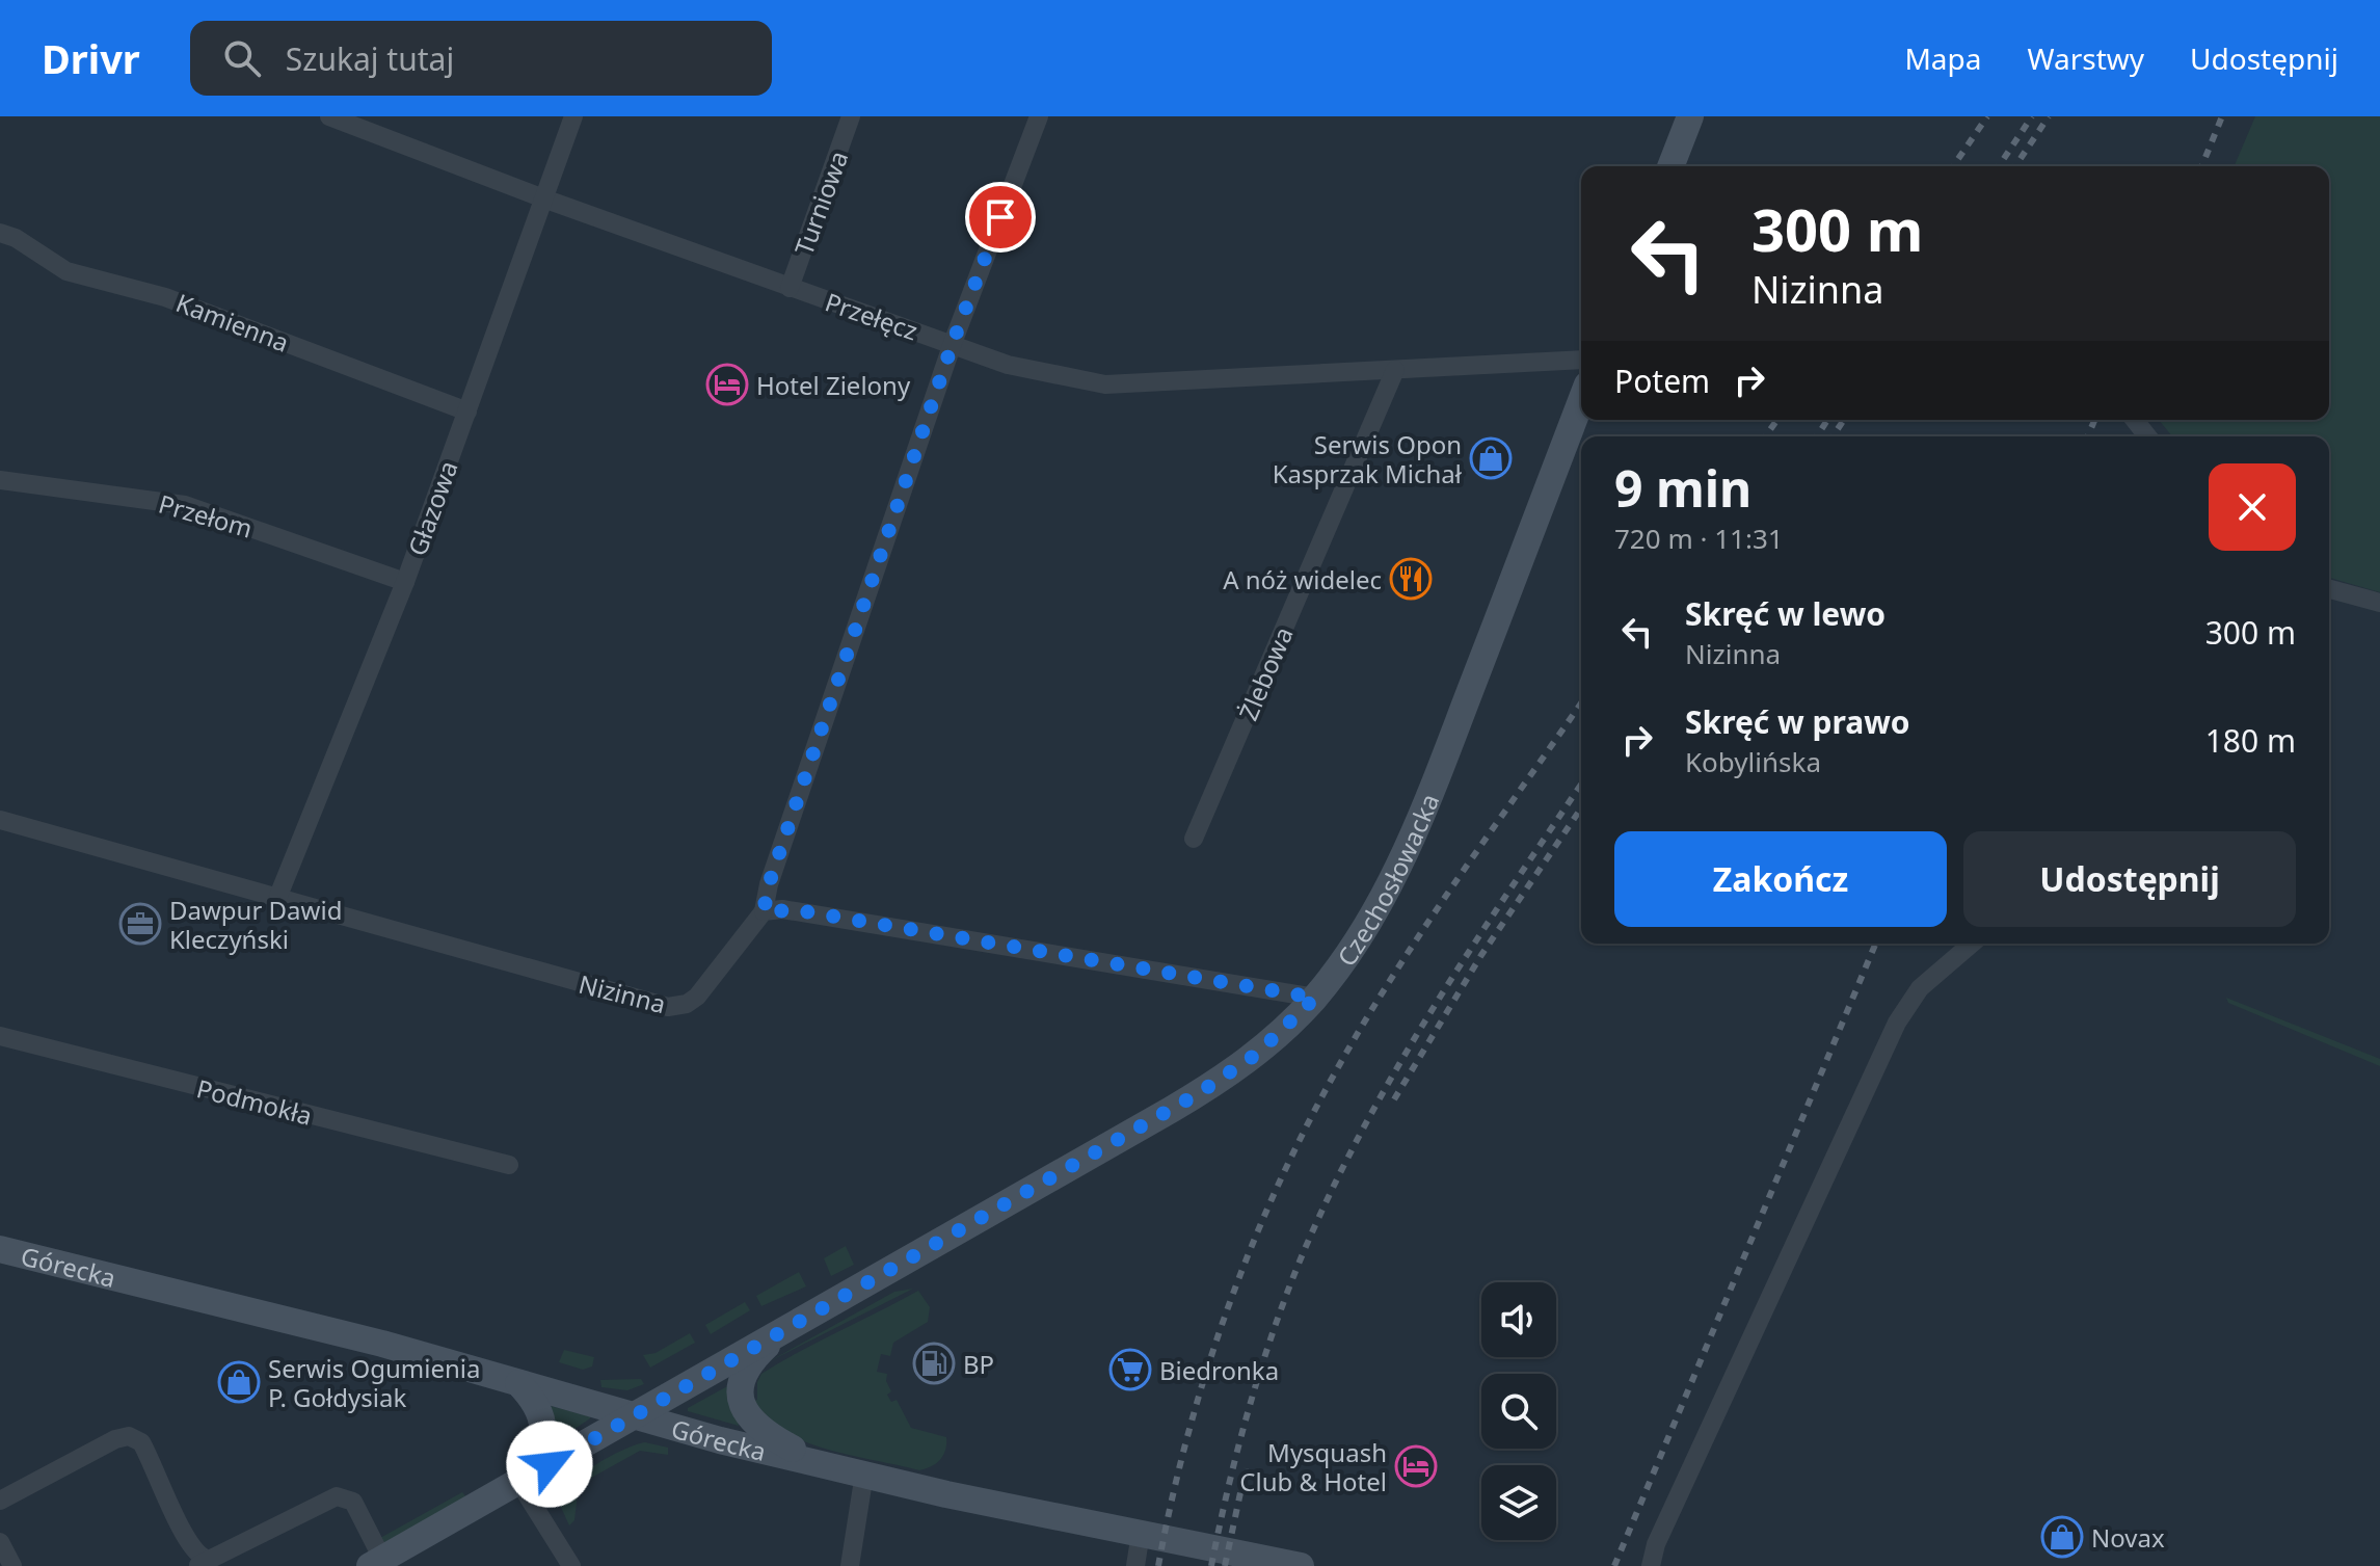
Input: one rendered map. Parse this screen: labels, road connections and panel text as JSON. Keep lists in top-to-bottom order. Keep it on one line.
{"streets":{"street":["Turniowa","Przełęcz","Kamienna","Głazowa","Przełom","Żlebowa","Czechosłowacka","Nizinna","Podmokła","Górecka"]},"crossings":[["Turniowa","Przełęcz"],["Przełęcz","Głazowa"],["Przełęcz","Żlebowa"],["Kamienna","Głazowa"],["Głazowa","Przełom"],["Głazowa","Nizinna"],["Czechosłowacka","Górecka"]],"places":{"hotel":["Hotel Zielony","Mysquash Club & Hotel"],"shop":["Serwis Opon Kasprzak Michał","Serwis Ogumienia P. Gołdysiak","Novax"],"restaurant":["A nóż widelec"],"office":["Dawpur Dawid Kleczyński"],"fuel station":["BP"],"supermarket":["Biedronka"]},"page":{"header":"Drivr","search":"Szukaj tutaj","nav":["Mapa","Warstwy","Udostępnij"],"turn":["300 m","Nizinna"],"then":"Potem","heading":["9 min","720 m · 11:31"],"list":[{"name":"Skręć w lewo","note":"Nizinna","value":"300 m"},{"name":"Skręć w prawo","note":"Kobylińska","value":"180 m"}],"buttons":["Zakończ","Udostępnij"]}}
